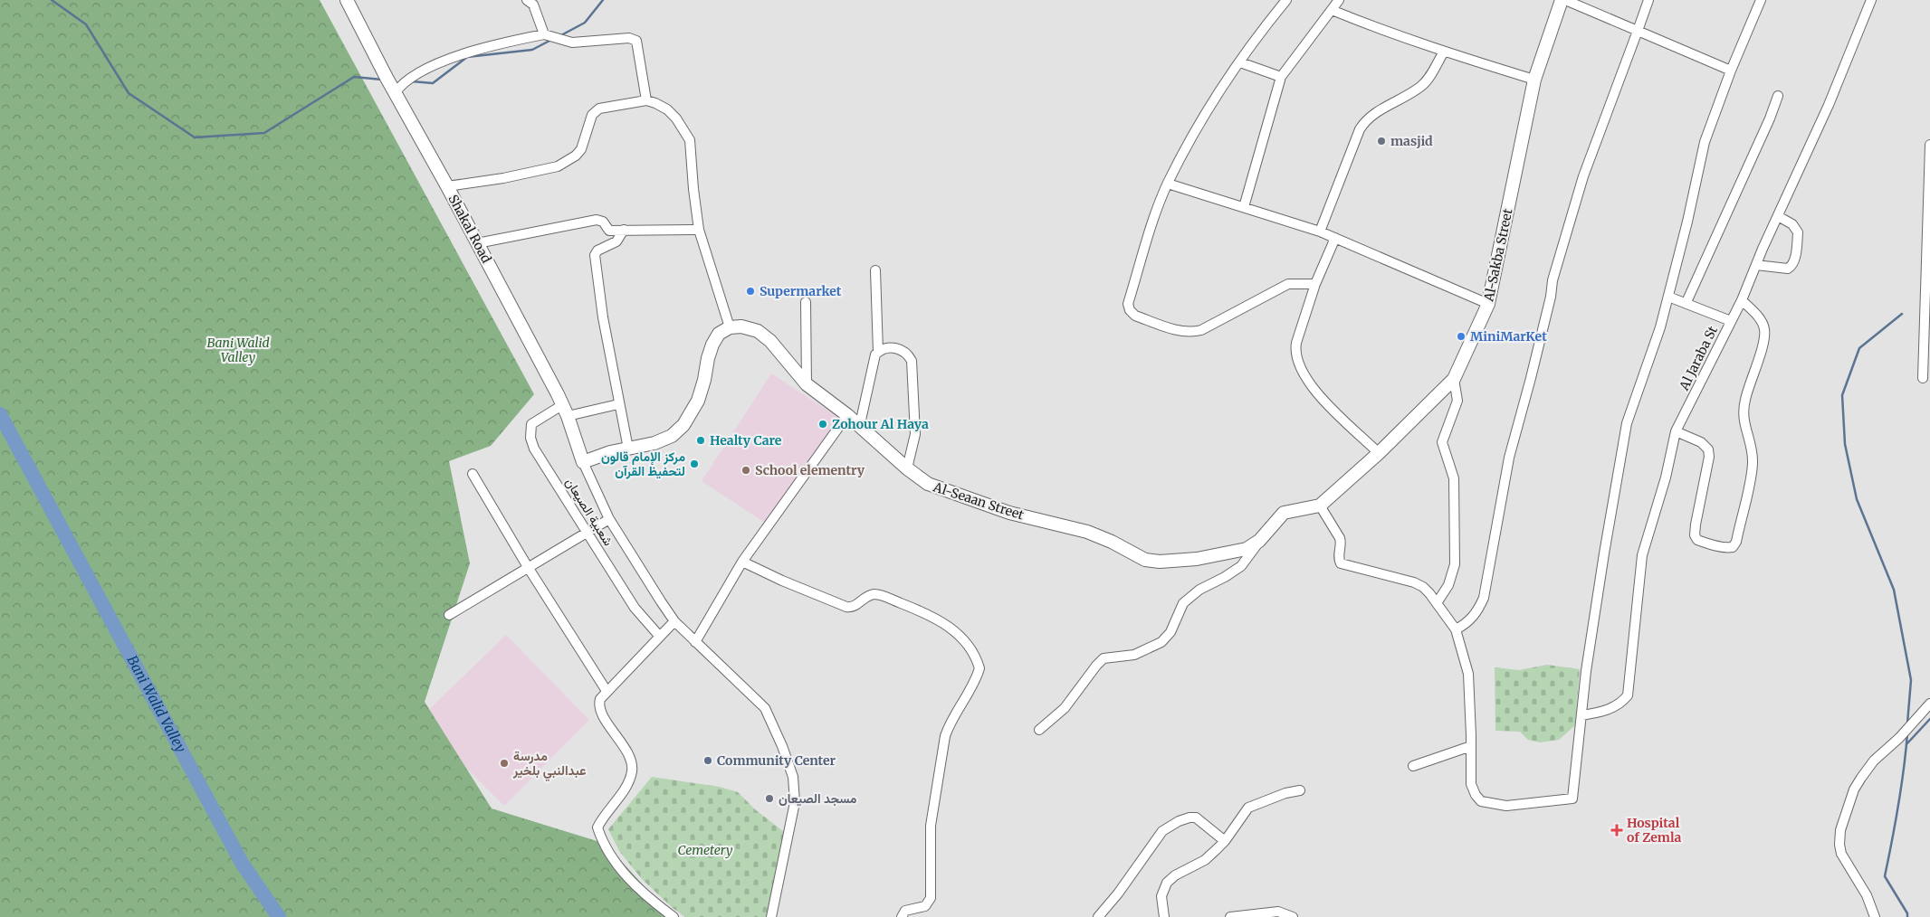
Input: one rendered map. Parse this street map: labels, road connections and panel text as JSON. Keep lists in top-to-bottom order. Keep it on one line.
{"streets":{"main road":["Shakal Road","Al-Sakba Street","Al-Seaan Street"],"street":["Al Jaraba St","شعبية الصيعان"]},"crossings":[["Shakal Road","شعبية الصيعان"],["Al-Sakba Street","Al-Seaan Street"]],"water":["Bani Walid Valley"],"parks":["Bani Walid Valley","Cemetery"],"places":{"other":["masjid","Supermarket","MiniMarKet","Zohour Al Haya","Healty Care","مركز الإمام قالون لتحفيظ القرآن","School elementry","Community Center","مدرسة عبدالنبي بلخير","مسجد الصيعان"],"health":["Hospital of Zemla"]}}
